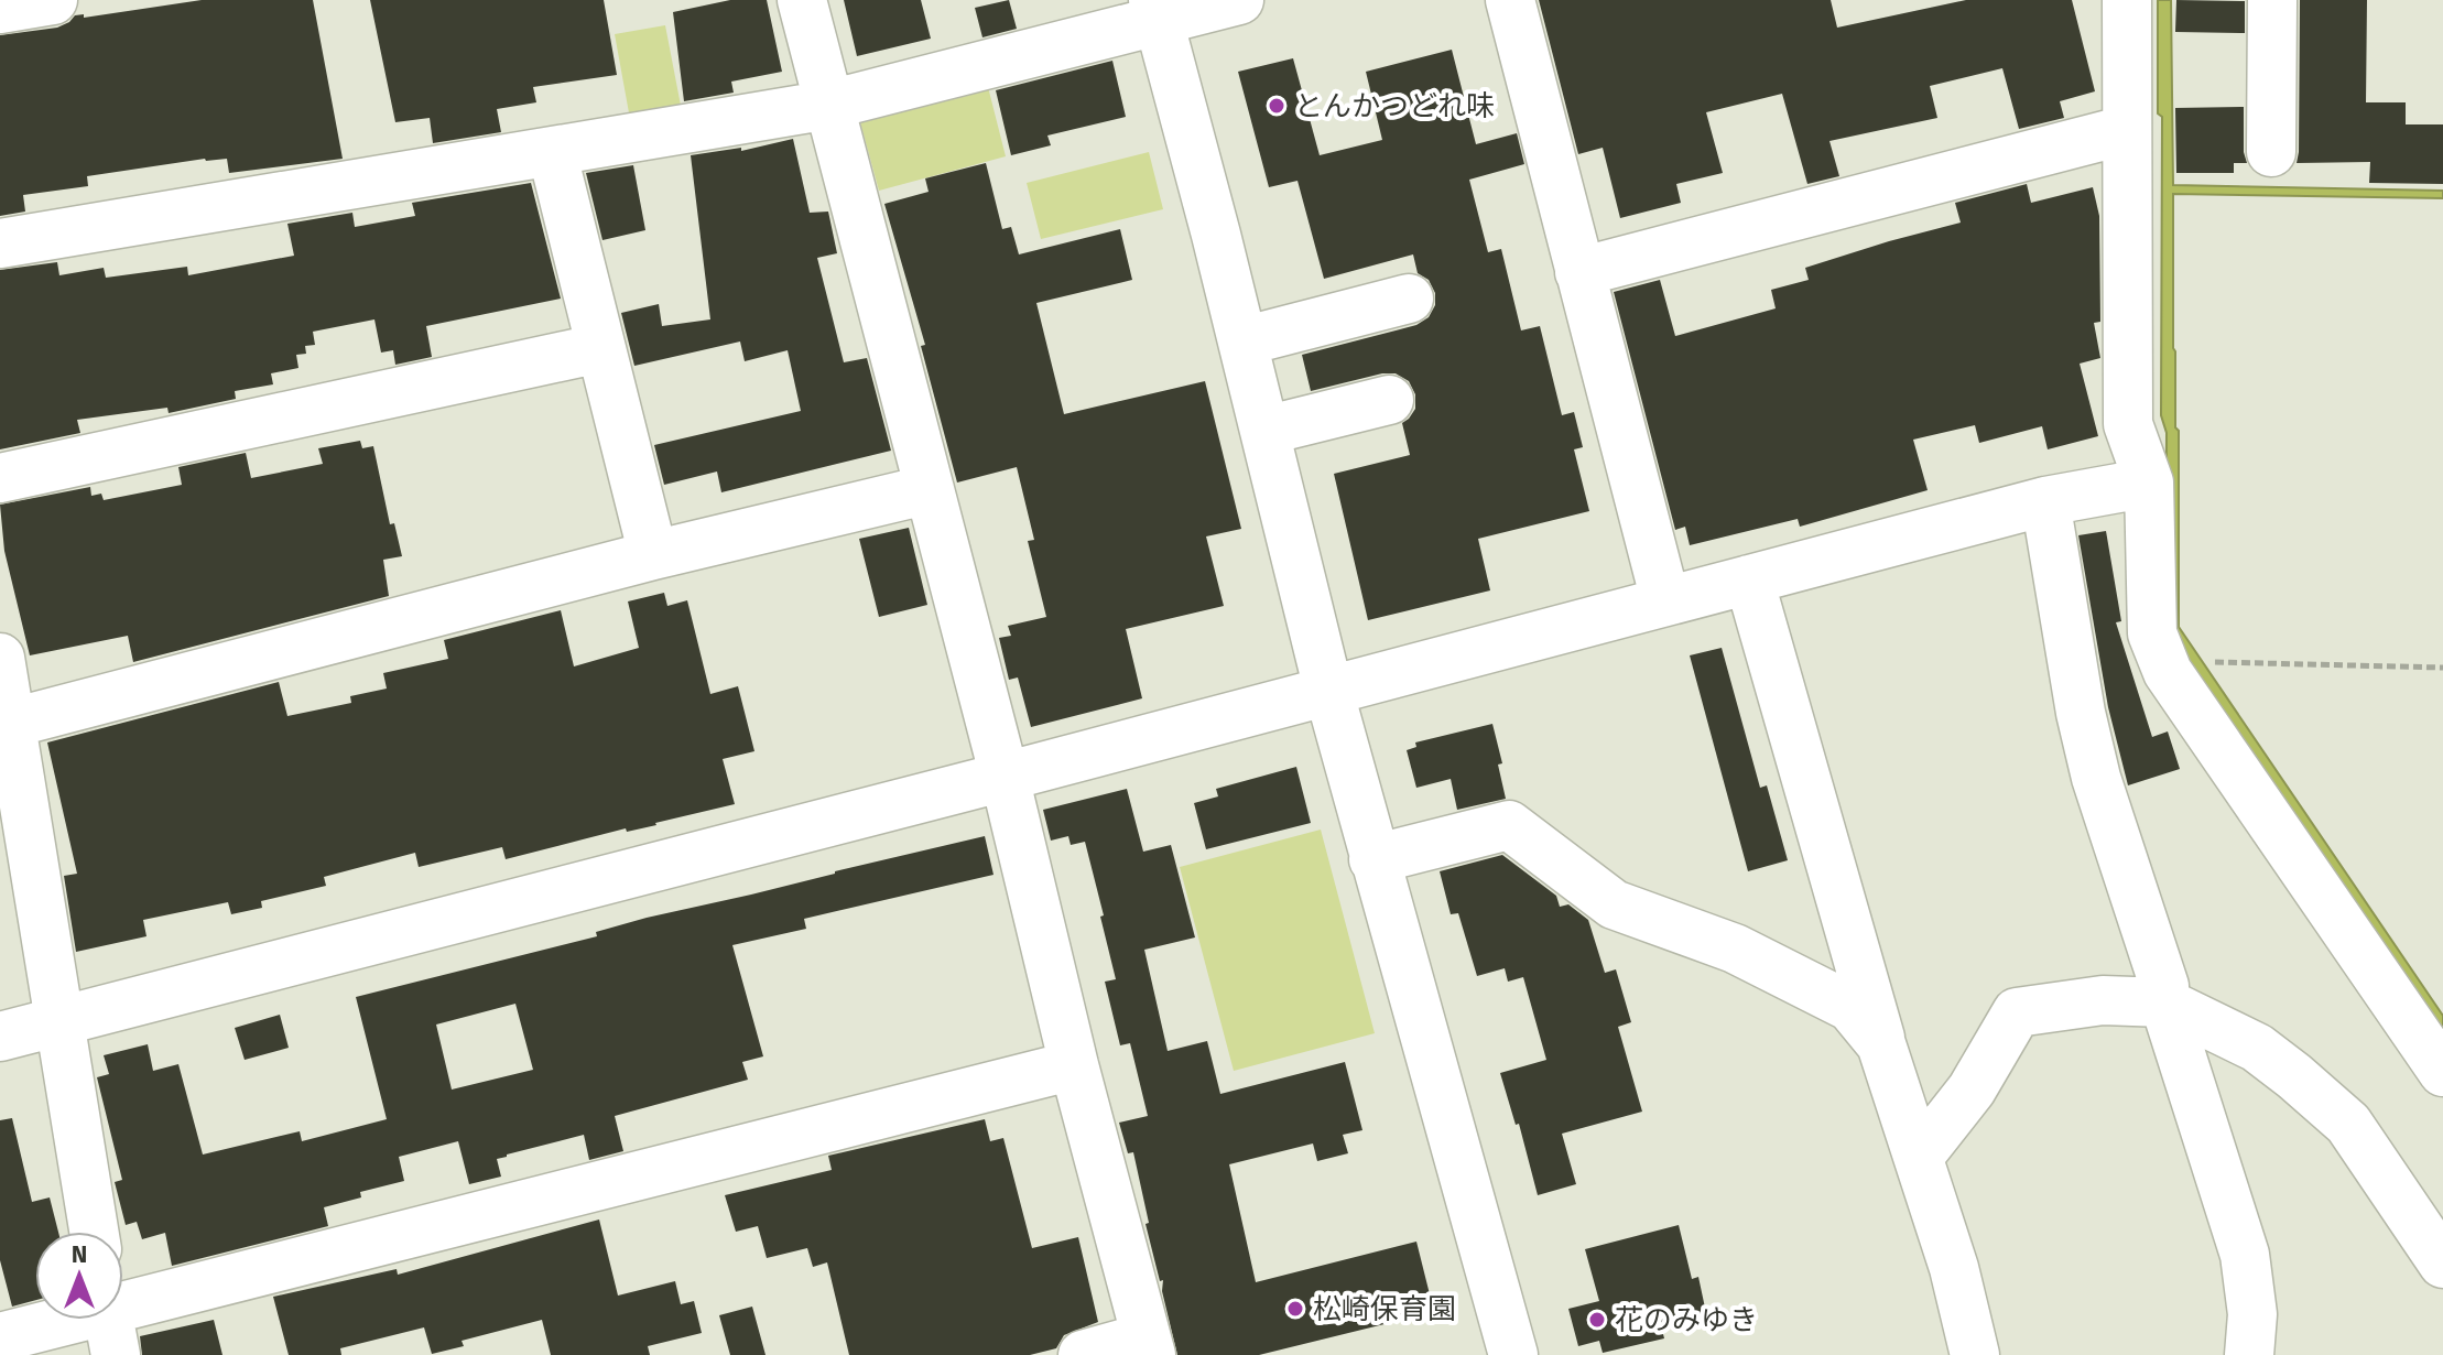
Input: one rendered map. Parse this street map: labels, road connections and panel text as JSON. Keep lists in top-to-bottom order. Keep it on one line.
{"places":["とんかつどれ味","松崎保育園","花のみゆき"],"north":"top"}
